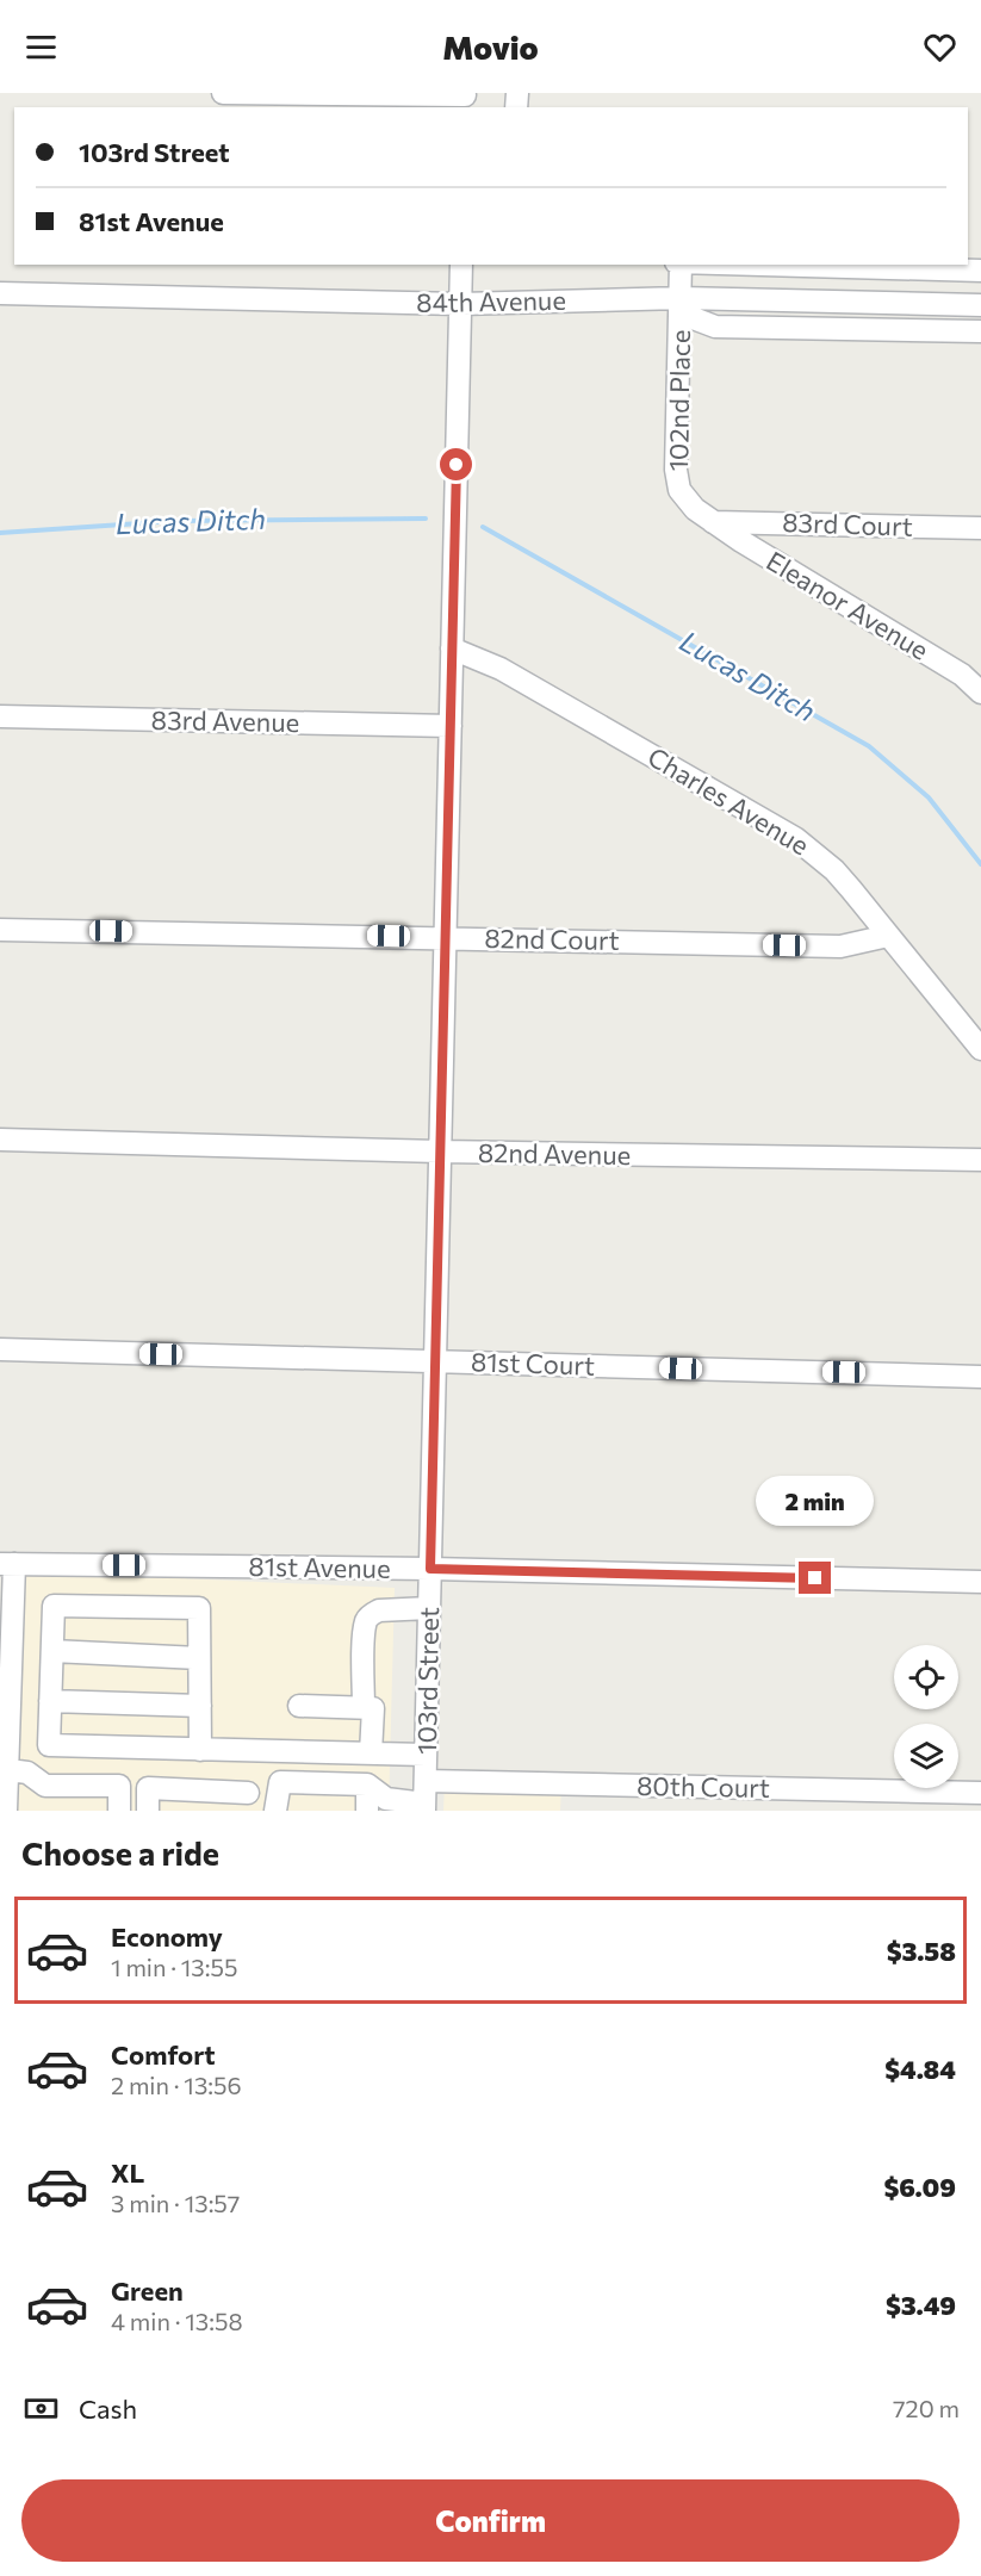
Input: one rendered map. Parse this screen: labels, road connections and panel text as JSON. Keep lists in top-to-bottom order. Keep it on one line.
{"streets":{"street":["84th Avenue","102nd Place","83rd Court","Eleanor Avenue","83rd Avenue","Charles Avenue","82nd Court","82nd Avenue","81st Court","81st Avenue","103rd Street","80th Court"]},"crossings":[["84th Avenue","102nd Place"],["84th Avenue","103rd Street"],["102nd Place","83rd Court"],["102nd Place","Eleanor Avenue"],["83rd Court","Eleanor Avenue"],["83rd Avenue","103rd Street"],["Charles Avenue","82nd Court"],["Charles Avenue","103rd Street"],["82nd Court","103rd Street"],["82nd Avenue","103rd Street"],["81st Court","103rd Street"],["81st Avenue","103rd Street"],["103rd Street","80th Court"]],"water":["Lucas Ditch"],"page":{"header":"Movio","banner":["103rd Street","81st Avenue"],"bubble":"2 min","heading":"Choose a ride","list":[{"name":"Economy","note":"1 min · 13:55","value":"$3.58"},{"name":"Comfort","note":"2 min · 13:56","value":"$4.84"},{"name":"XL","note":"3 min · 13:57","value":"$6.09"},{"name":"Green","note":"4 min · 13:58","value":"$3.49"}],"pay":["Cash","720 m"],"buttons":"Confirm"}}
